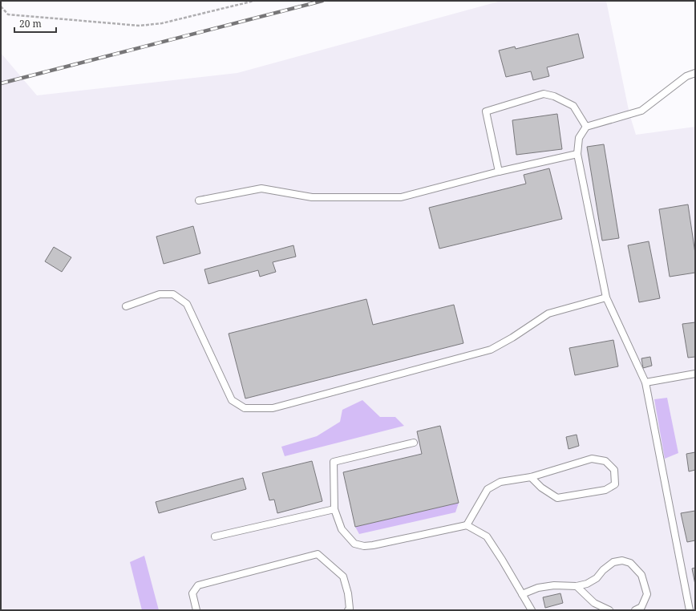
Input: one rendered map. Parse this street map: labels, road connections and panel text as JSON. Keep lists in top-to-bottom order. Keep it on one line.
{"scale_bar":"20 m"}
